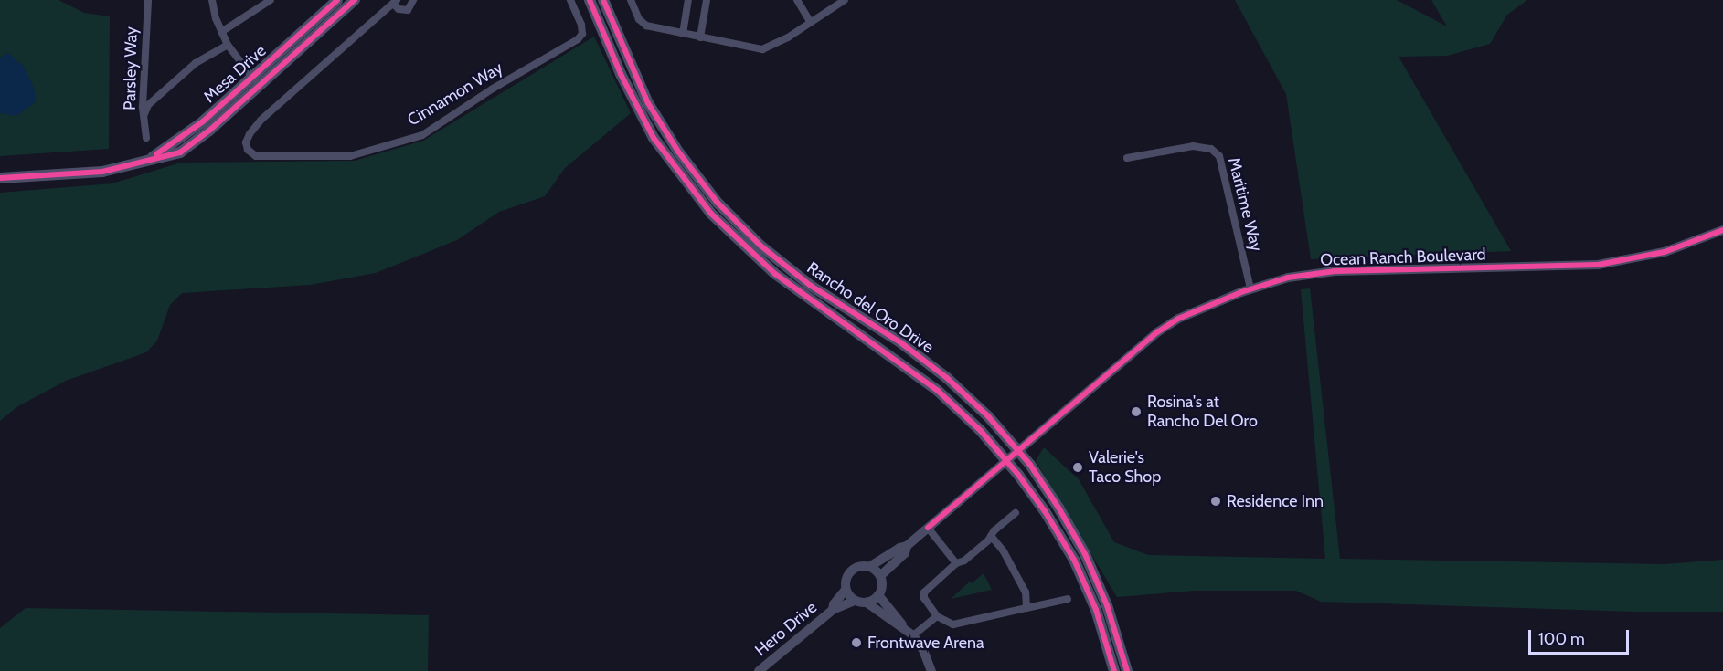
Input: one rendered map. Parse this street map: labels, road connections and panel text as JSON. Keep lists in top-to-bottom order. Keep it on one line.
{"streets":{"main road":["Mesa Drive","Rancho del Oro Drive"],"street":["Parsley Way","Cinnamon Way","Maritime Way","Ocean Ranch Boulevard","Hero Drive"]},"crossings":[["Maritime Way","Ocean Ranch Boulevard"],["Ocean Ranch Boulevard","Rancho del Oro Drive"]],"places":["Rosina's at Rancho Del Oro","Valerie's Taco Shop","Residence Inn","Frontwave Arena"],"scale_bar":"100 m"}
